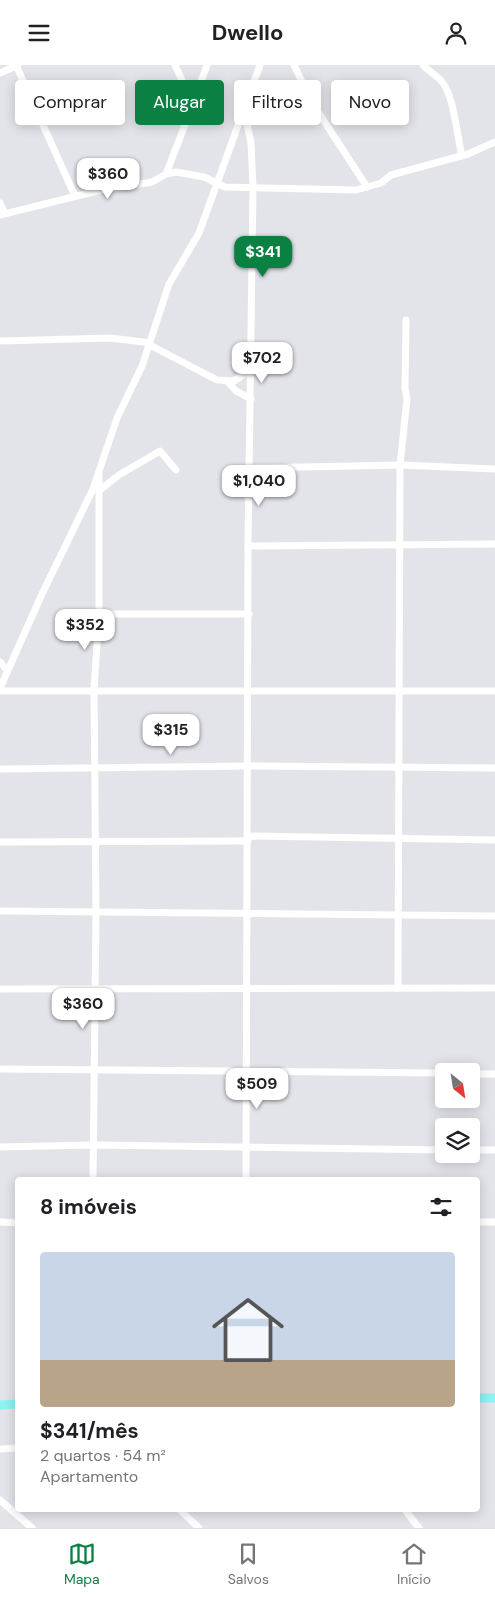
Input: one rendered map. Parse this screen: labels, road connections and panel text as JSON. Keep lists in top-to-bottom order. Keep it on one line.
{"north":"bottom right","page":{"header":"Dwello","chip":["Comprar","Alugar","Filtros","Novo"],"price":["$360","$341","$702","$1,040","$352","$315","$360","$509"],"heading":"8 imóveis","list":[{"name":"$341/mês","note":"2 quartos · 54 m² · Apartamento"}],"tabs":["Mapa","Salvos","Início"]}}
